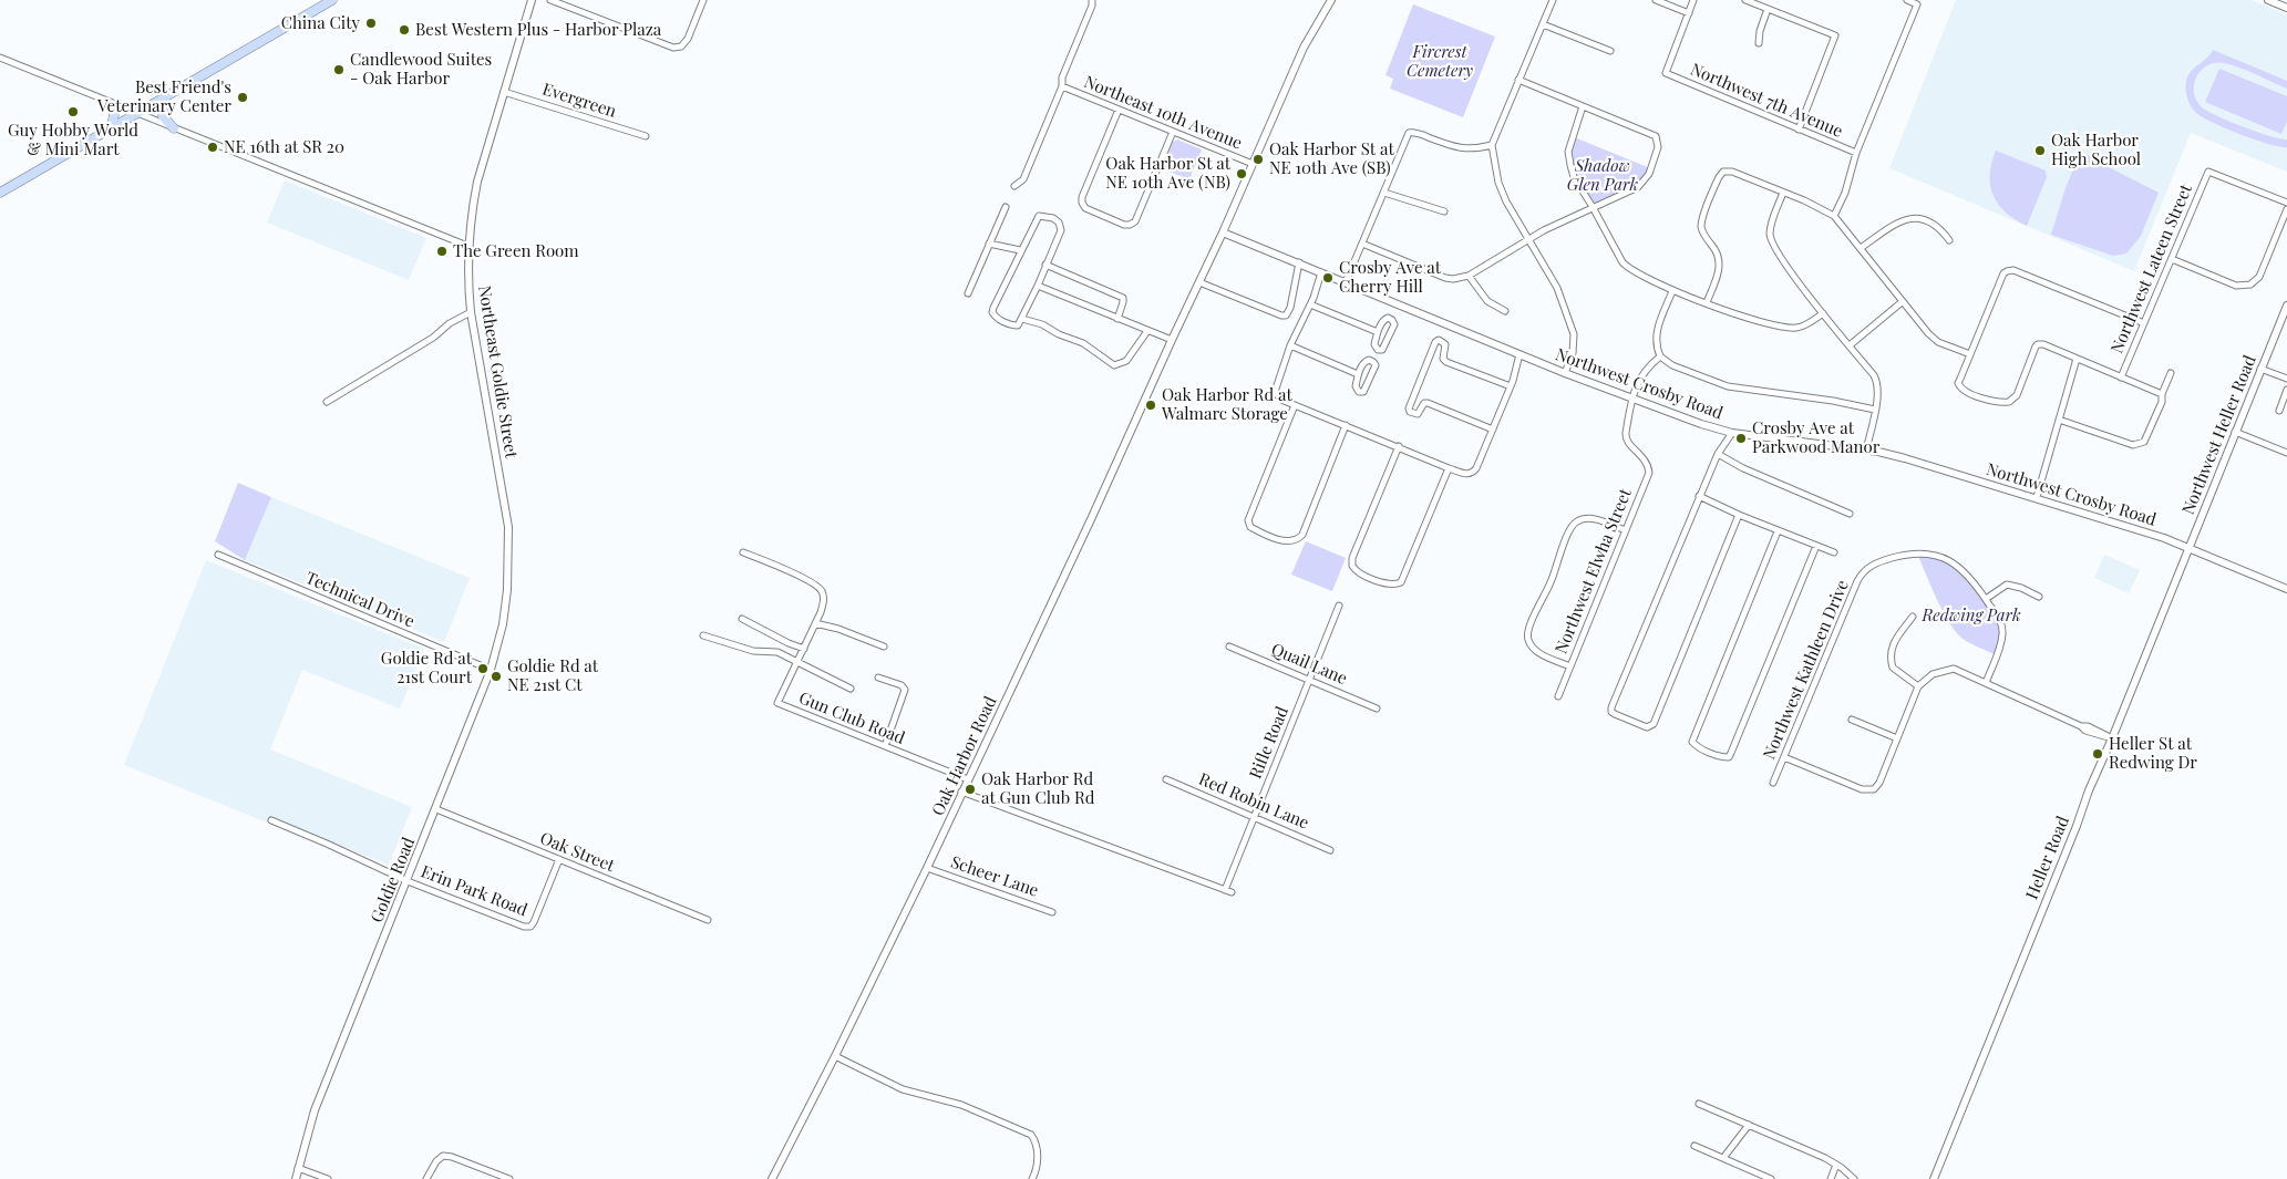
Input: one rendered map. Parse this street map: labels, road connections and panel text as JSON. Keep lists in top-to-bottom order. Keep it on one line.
{"streets":{"street":["Evergreen","Northwest 7th Avenue","Northeast 10th Avenue","Northwest Lateen Street","Northeast Goldie Street","Northwest Crosby Road","Northwest Heller Road","Northwest Elwha Street","Technical Drive","Quail Lane","Northwest Kathleen Drive","Gun Club Road","Rifle Road","Oak Harbor Road","Red Robin Lane","Oak Street","Heller Road","Scheer Lane","Goldie Road","Erin Park Road"]},"crossings":[["Evergreen","Northeast Goldie Street"],["Northeast 10th Avenue","Oak Harbor Road"],["Northeast Goldie Street","Goldie Road"],["Northwest Crosby Road","Northwest Heller Road"],["Northwest Crosby Road","Northwest Elwha Street"],["Northwest Crosby Road","Oak Harbor Road"],["Northwest Crosby Road","Heller Road"],["Northwest Heller Road","Heller Road"],["Technical Drive","Goldie Road"],["Quail Lane","Rifle Road"],["Gun Club Road","Oak Harbor Road"],["Rifle Road","Oak Harbor Road"],["Rifle Road","Red Robin Lane"],["Oak Harbor Road","Scheer Lane"],["Oak Street","Goldie Road"],["Oak Street","Erin Park Road"],["Goldie Road","Erin Park Road"]],"parks":["Fircrest Cemetery","Shadow Glen Park","Redwing Park"],"places":["China City","Best Western Plus - Harbor Plaza","Candlewood Suites - Oak Harbor","Best Friend's Veterinary Center","Guy Hobby World & Mini Mart","NE 16th at SR 20","Oak Harbor High School","Oak Harbor St at NE 10th Ave (SB)","Oak Harbor St at NE 10th Ave (NB)","The Green Room","Crosby Ave at Cherry Hill","Oak Harbor Rd at Walmarc Storage","Crosby Ave at Parkwood Manor","Goldie Rd at 21st Court","Goldie Rd at NE 21st Ct","Heller St at Redwing Dr","Oak Harbor Rd at Gun Club Rd"]}
